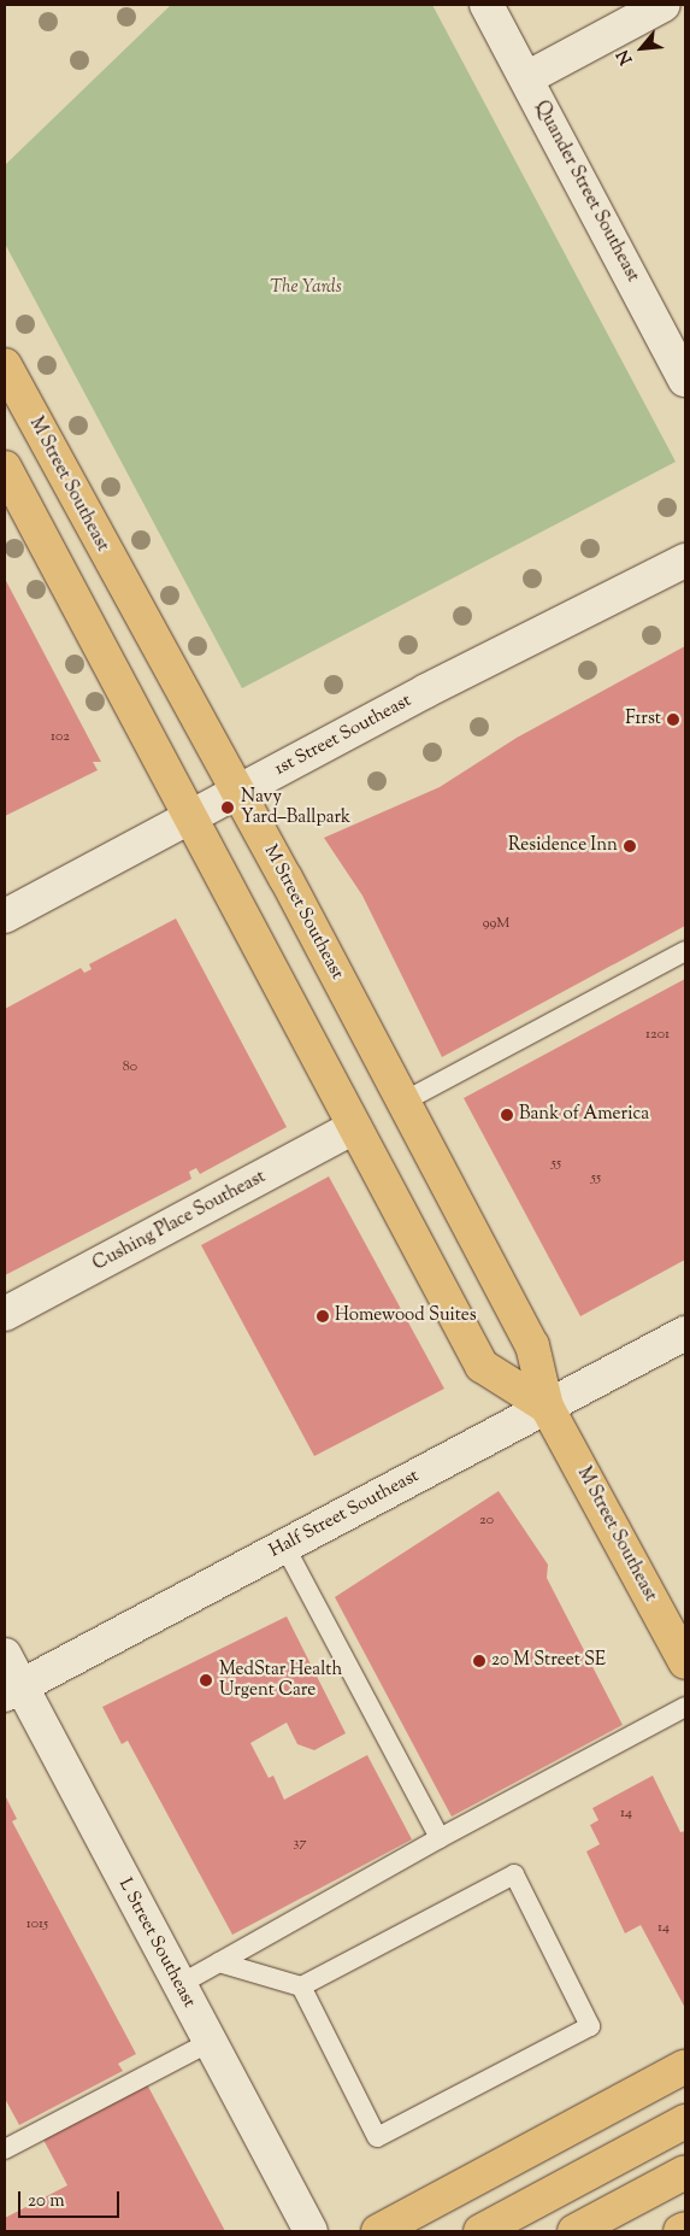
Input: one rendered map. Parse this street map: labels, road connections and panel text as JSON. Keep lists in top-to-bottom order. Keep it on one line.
{"streets":{"main road":["M Street Southeast"],"street":["Quander Street Southeast","1st Street Southeast","Cushing Place Southeast","Half Street Southeast","L Street Southeast"]},"crossings":[["M Street Southeast","1st Street Southeast"],["M Street Southeast","Cushing Place Southeast"],["M Street Southeast","Half Street Southeast"],["Half Street Southeast","L Street Southeast"]],"parks":["The Yards"],"places":["F1rst","Navy Yard–Ballpark","Residence Inn","Bank of America","Homewood Suites","20 M Street SE","MedStar Health Urgent Care"],"house_numbers":["102","99M","1201","80","55","55","20","14","37","1015","14"],"scale_bar":"20 m","north":"bottom left"}
